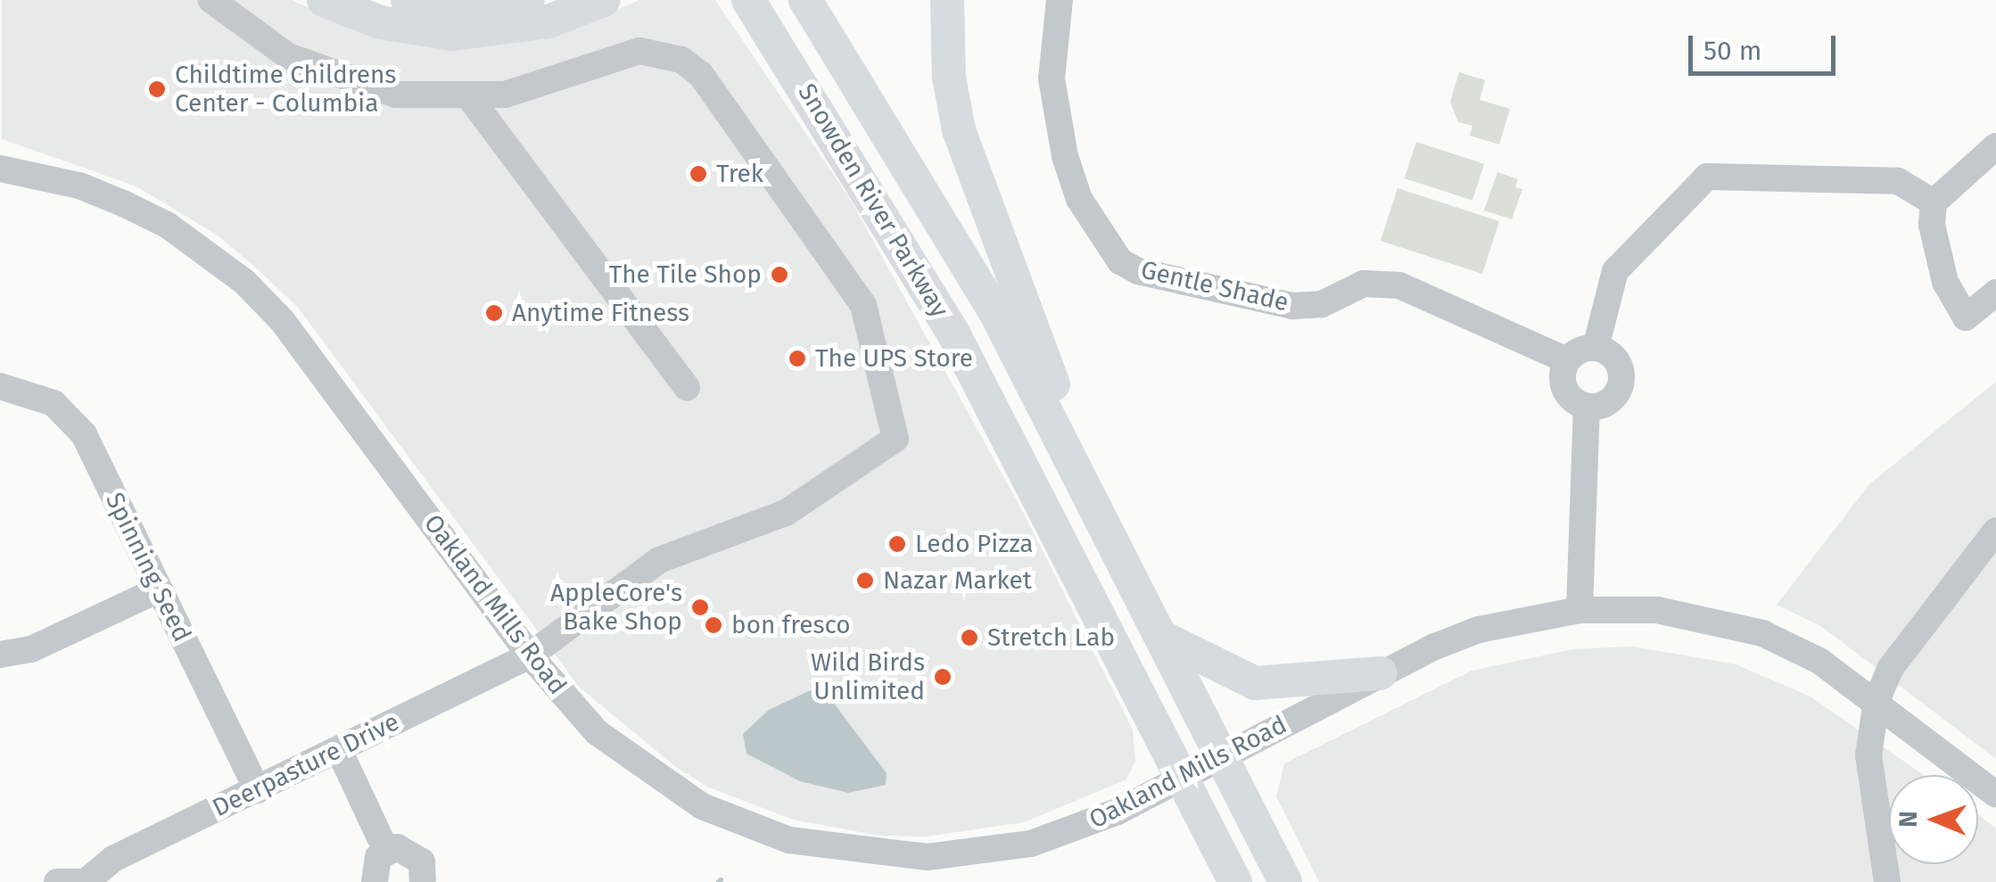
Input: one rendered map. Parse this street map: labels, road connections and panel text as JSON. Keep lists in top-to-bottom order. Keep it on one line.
{"streets":{"main road":["Snowden River Parkway"],"street":["Gentle Shade","Spinning Seed","Oakland Mills Road","Deerpasture Drive"]},"crossings":[["Snowden River Parkway","Oakland Mills Road"],["Spinning Seed","Deerpasture Drive"],["Oakland Mills Road","Deerpasture Drive"]],"places":["Childtime Childrens Center - Columbia","Trek","The Tile Shop","Anytime Fitness","The UPS Store","Ledo Pizza","Nazar Market","AppleCore's Bake Shop","bon fresco","Stretch Lab","Wild Birds Unlimited"],"scale_bar":"50 m","north":"left"}
